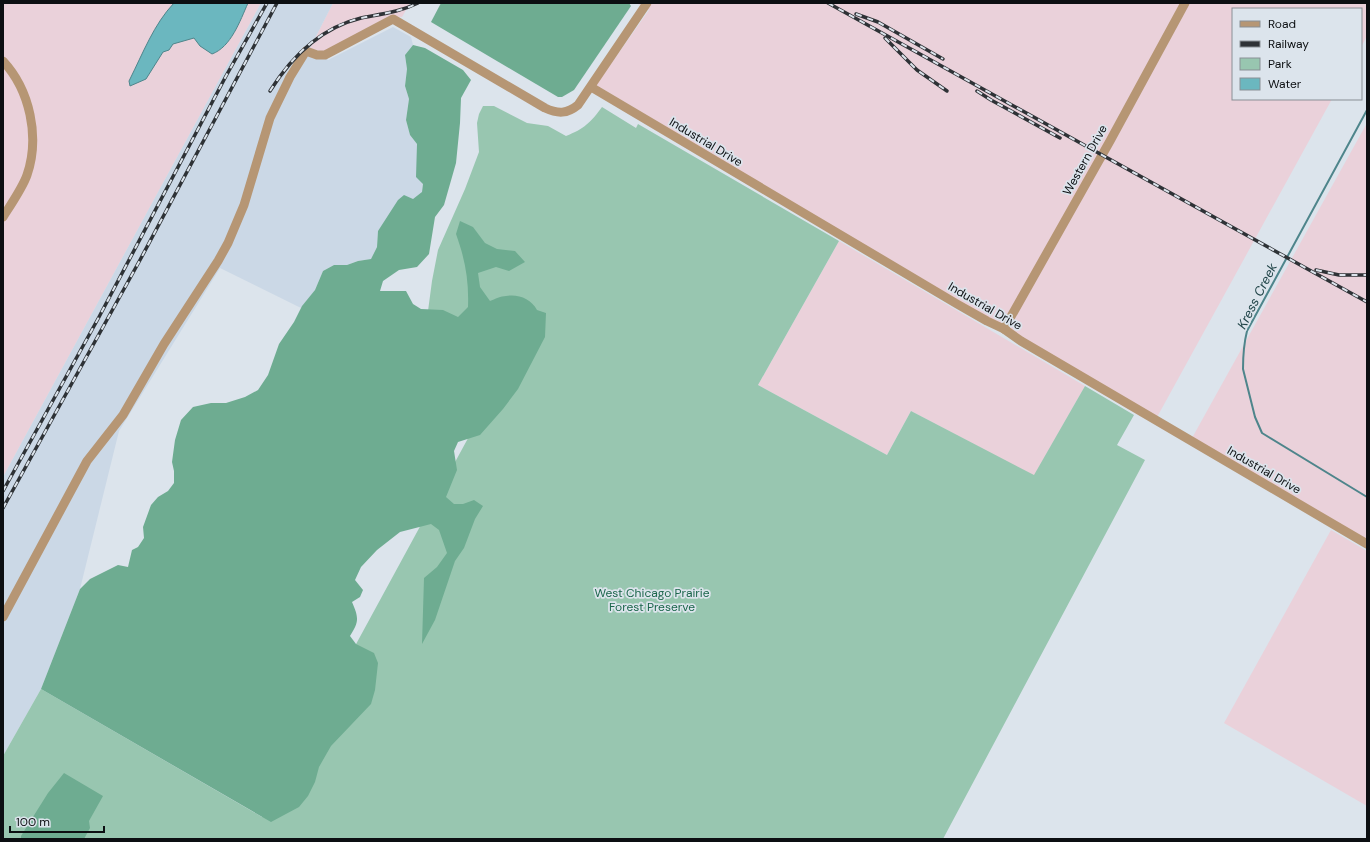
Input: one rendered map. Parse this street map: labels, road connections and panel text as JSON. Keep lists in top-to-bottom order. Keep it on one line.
{"streets":{"street":["Industrial Drive","Western Drive"]},"crossings":[["Industrial Drive","Western Drive"]],"water":["Kress Creek"],"parks":["West Chicago Prairie Forest Preserve"],"legend":["Road","Railway","Park","Water"],"scale_bar":"100 m"}
